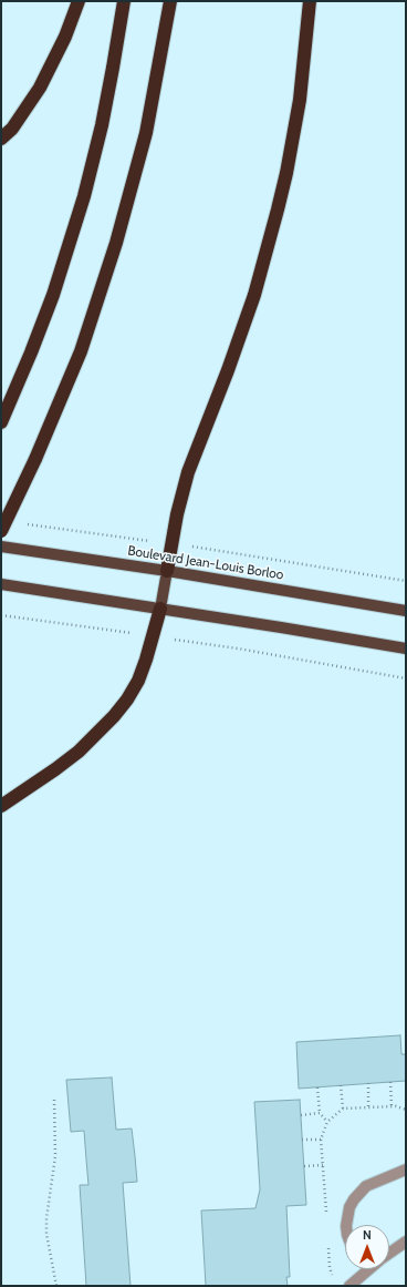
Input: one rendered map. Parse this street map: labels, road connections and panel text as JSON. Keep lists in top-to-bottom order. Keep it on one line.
{"streets":{"main road":["Boulevard Jean-Louis Borloo"]},"north":"top"}
